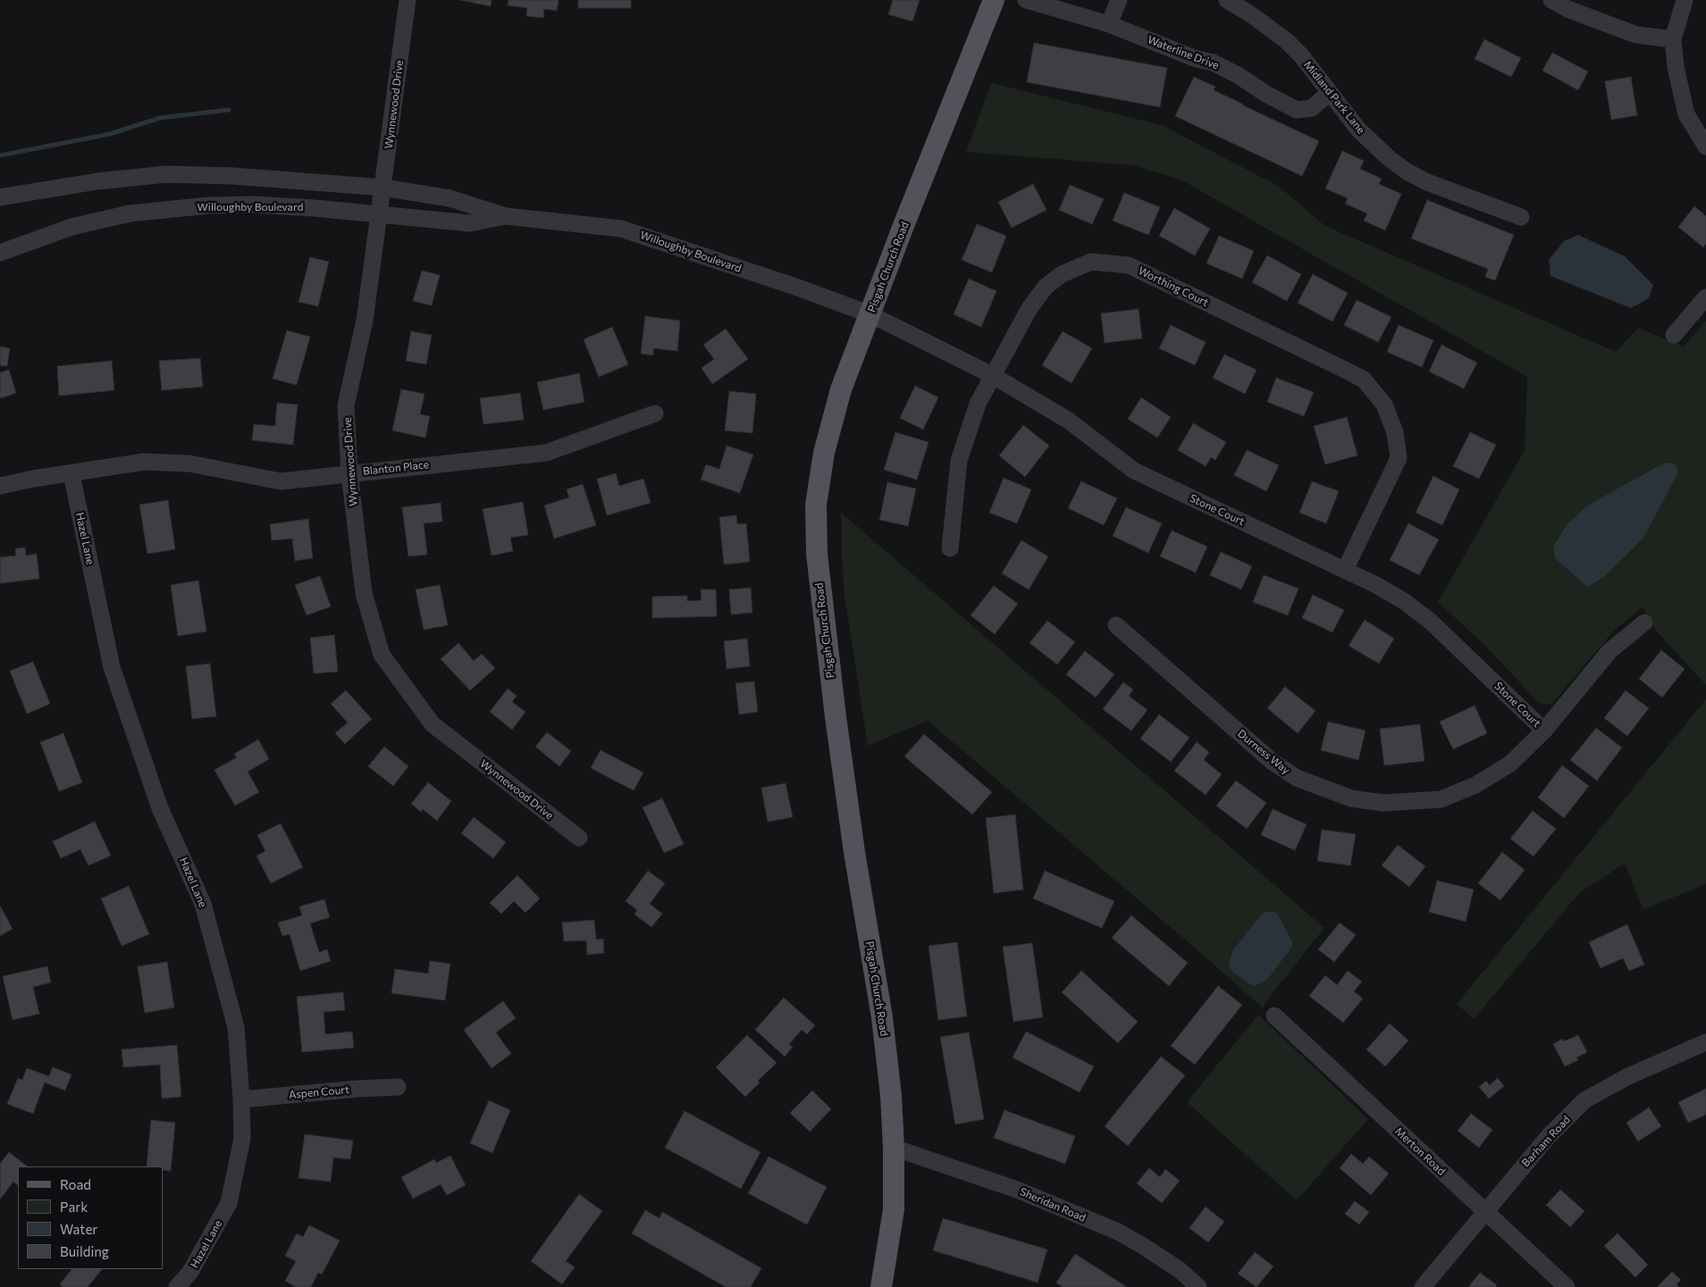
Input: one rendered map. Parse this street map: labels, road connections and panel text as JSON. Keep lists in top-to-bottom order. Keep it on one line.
{"streets":{"main road":["Pisgah Church Road"],"street":["Waterline Drive","Midland Park Lane","Wynnewood Drive","Willoughby Boulevard","Worthing Court","Blanton Place","Stone Court","Hazel Lane","Durness Way","Aspen Court","Barham Road","Merton Road","Sheridan Road"]},"crossings":[["Waterline Drive","Midland Park Lane"],["Wynnewood Drive","Willoughby Boulevard"],["Wynnewood Drive","Blanton Place"],["Willoughby Boulevard","Pisgah Church Road"],["Willoughby Boulevard","Stone Court"],["Pisgah Church Road","Stone Court"],["Pisgah Church Road","Sheridan Road"],["Worthing Court","Stone Court"],["Blanton Place","Hazel Lane"],["Stone Court","Durness Way"],["Hazel Lane","Aspen Court"],["Barham Road","Merton Road"]],"legend":["Road","Park","Water","Building"]}
